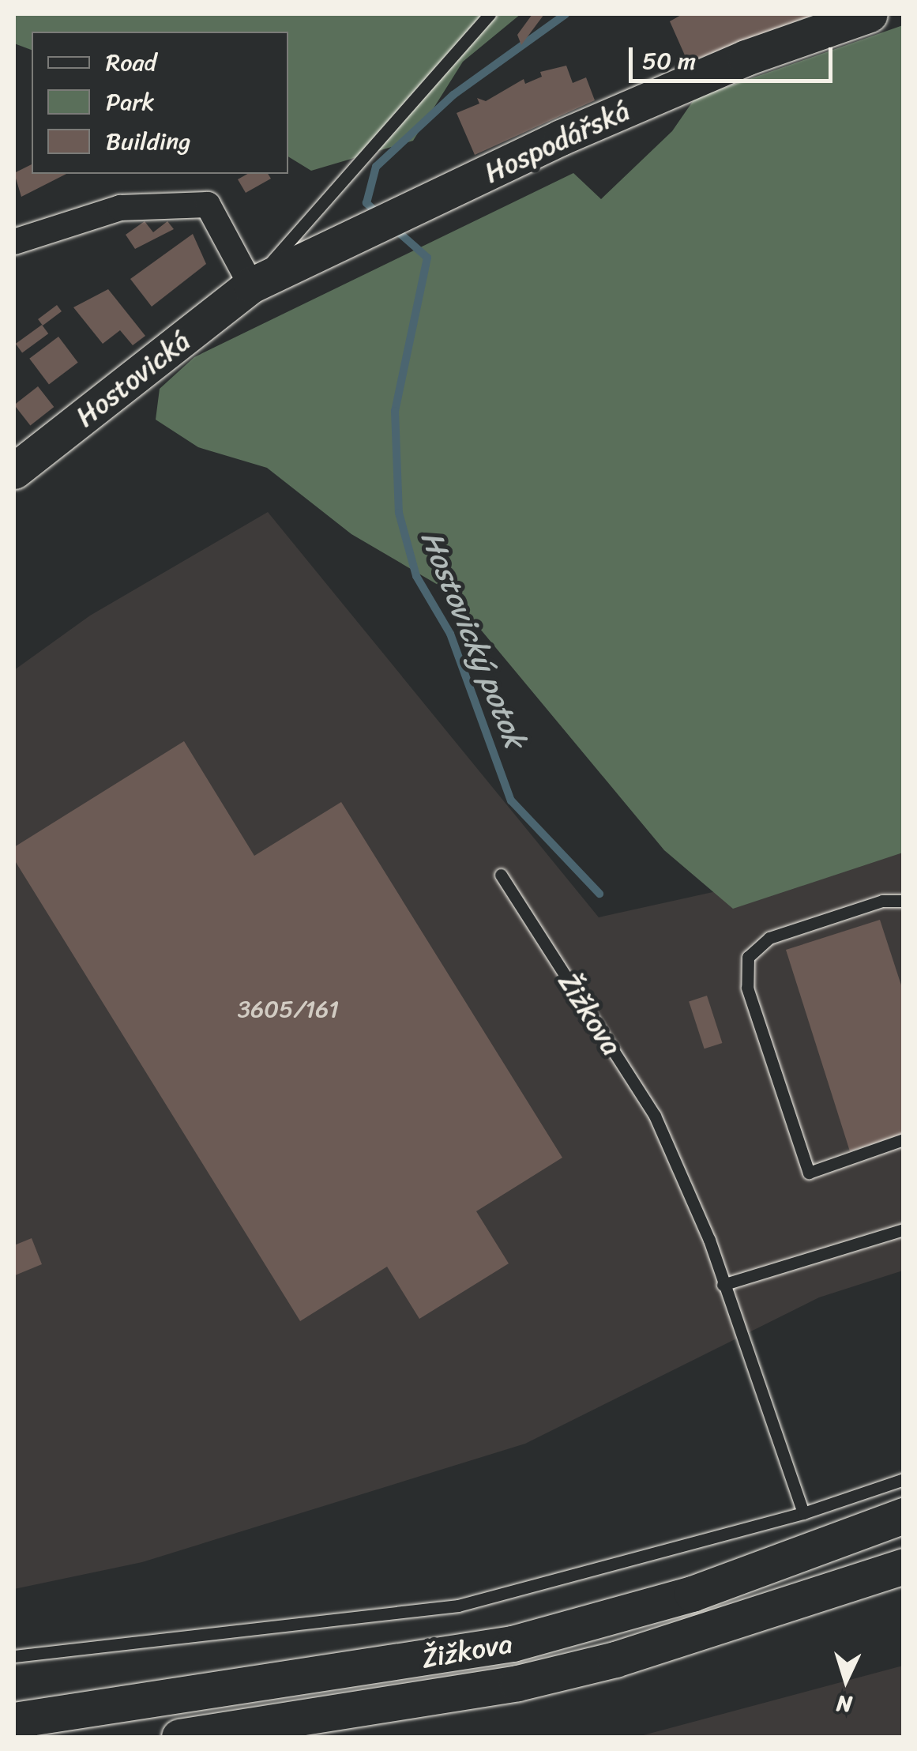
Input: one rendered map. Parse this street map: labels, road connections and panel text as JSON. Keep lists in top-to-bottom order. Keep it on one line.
{"streets":{"main road":["Hospodářská","Hostovická","Žižkova"]},"crossings":[["Hospodářská","Hostovická"]],"water":["Hostovický potok"],"house_numbers":["3605/161"],"legend":["Road","Park","Building"],"scale_bar":"50 m","north":"bottom"}
